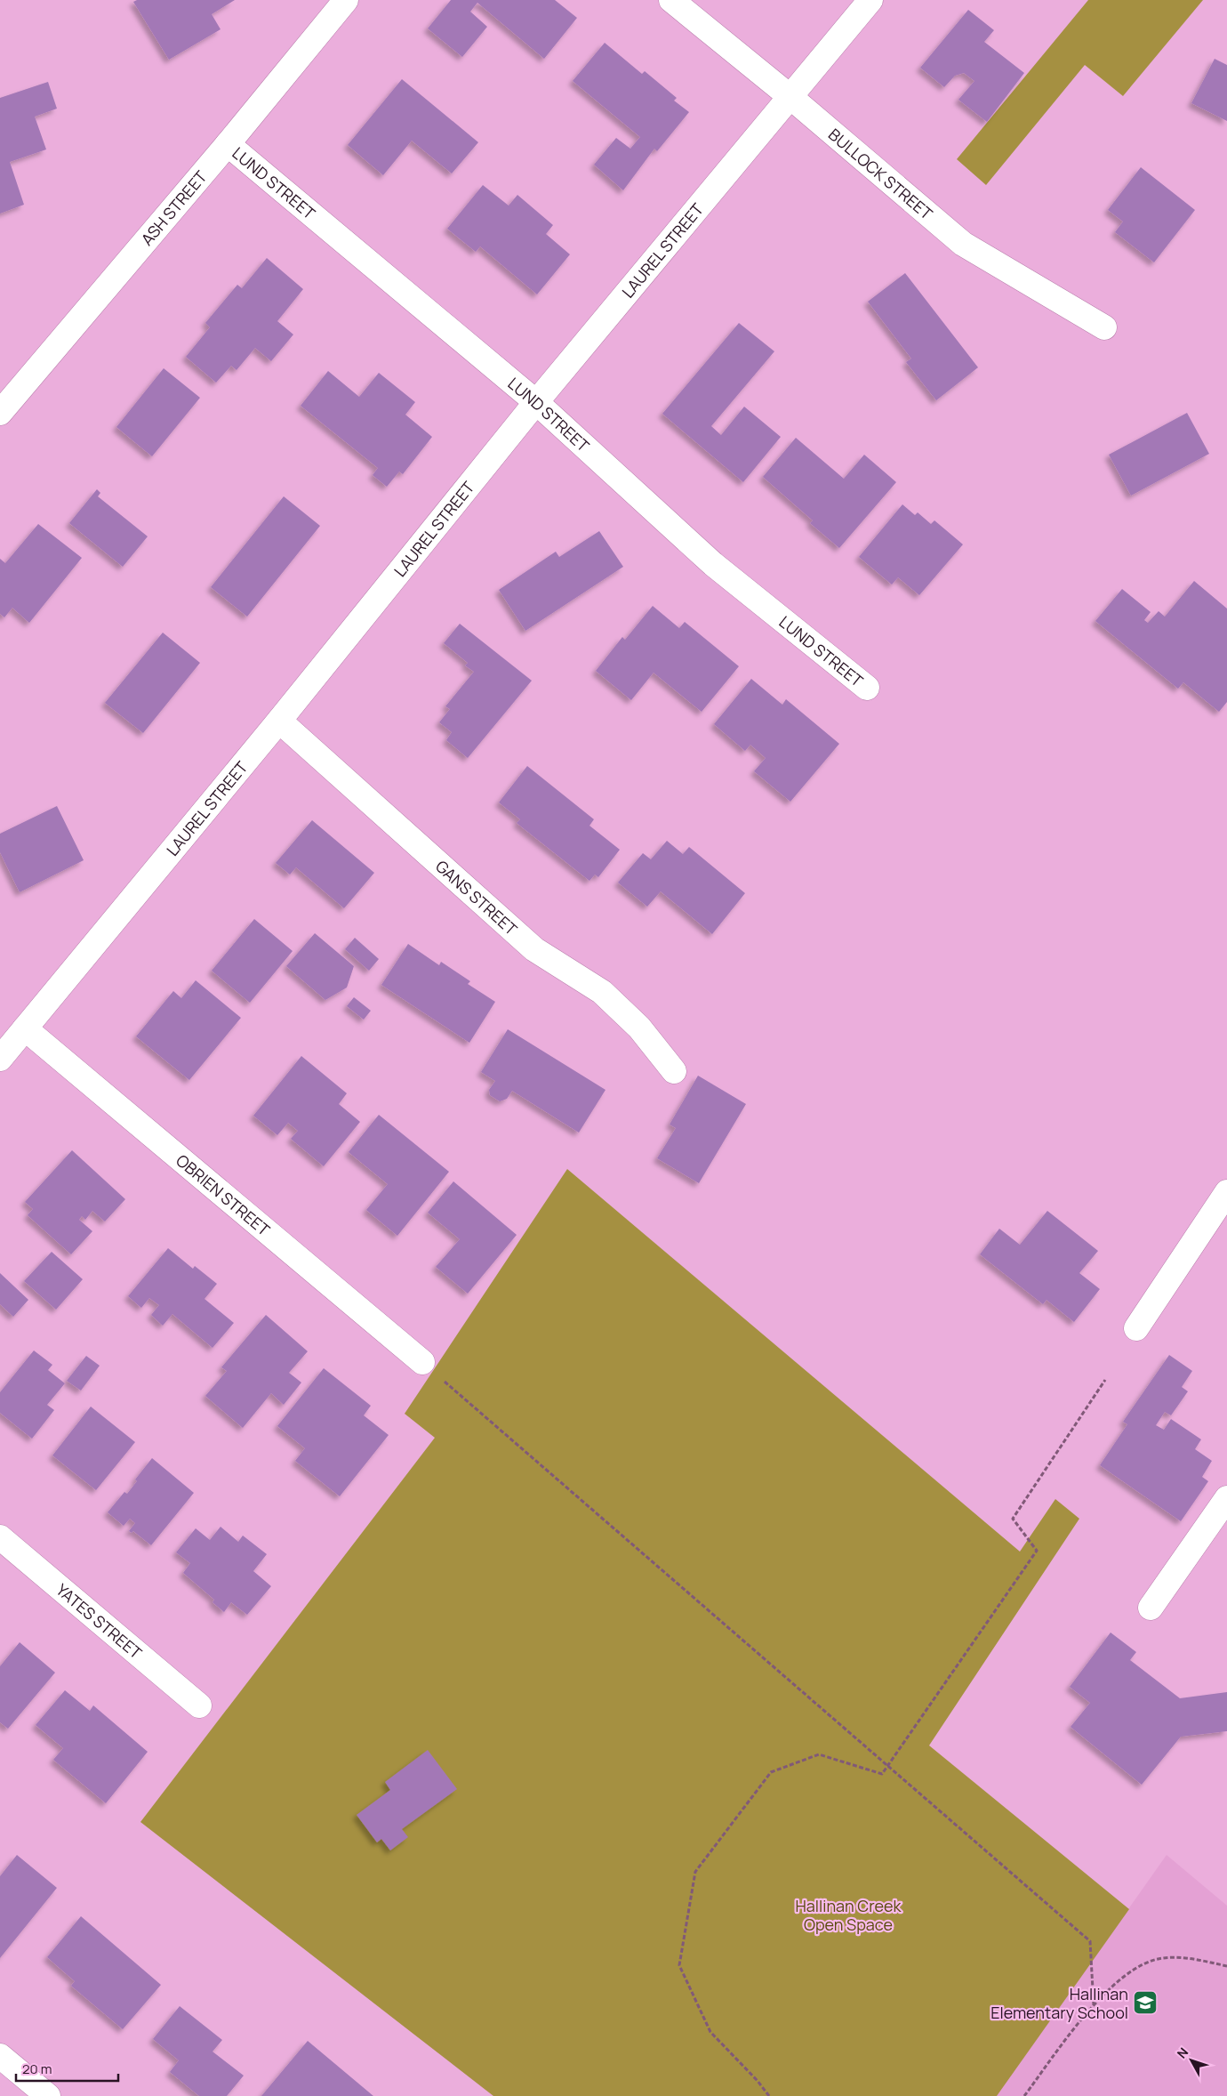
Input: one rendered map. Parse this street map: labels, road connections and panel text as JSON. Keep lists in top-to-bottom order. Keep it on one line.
{"streets":{"street":["BULLOCK STREET","LUND STREET","ASH STREET","LAUREL STREET","GANS STREET","OBRIEN STREET","YATES STREET"]},"crossings":[["BULLOCK STREET","LAUREL STREET"],["LUND STREET","ASH STREET"],["LUND STREET","LAUREL STREET"],["LAUREL STREET","GANS STREET"],["LAUREL STREET","OBRIEN STREET"]],"parks":["Hallinan Creek Open Space"],"places":{"school or university":["Hallinan Elementary School"]},"scale_bar":"20 m","north":"top left"}
